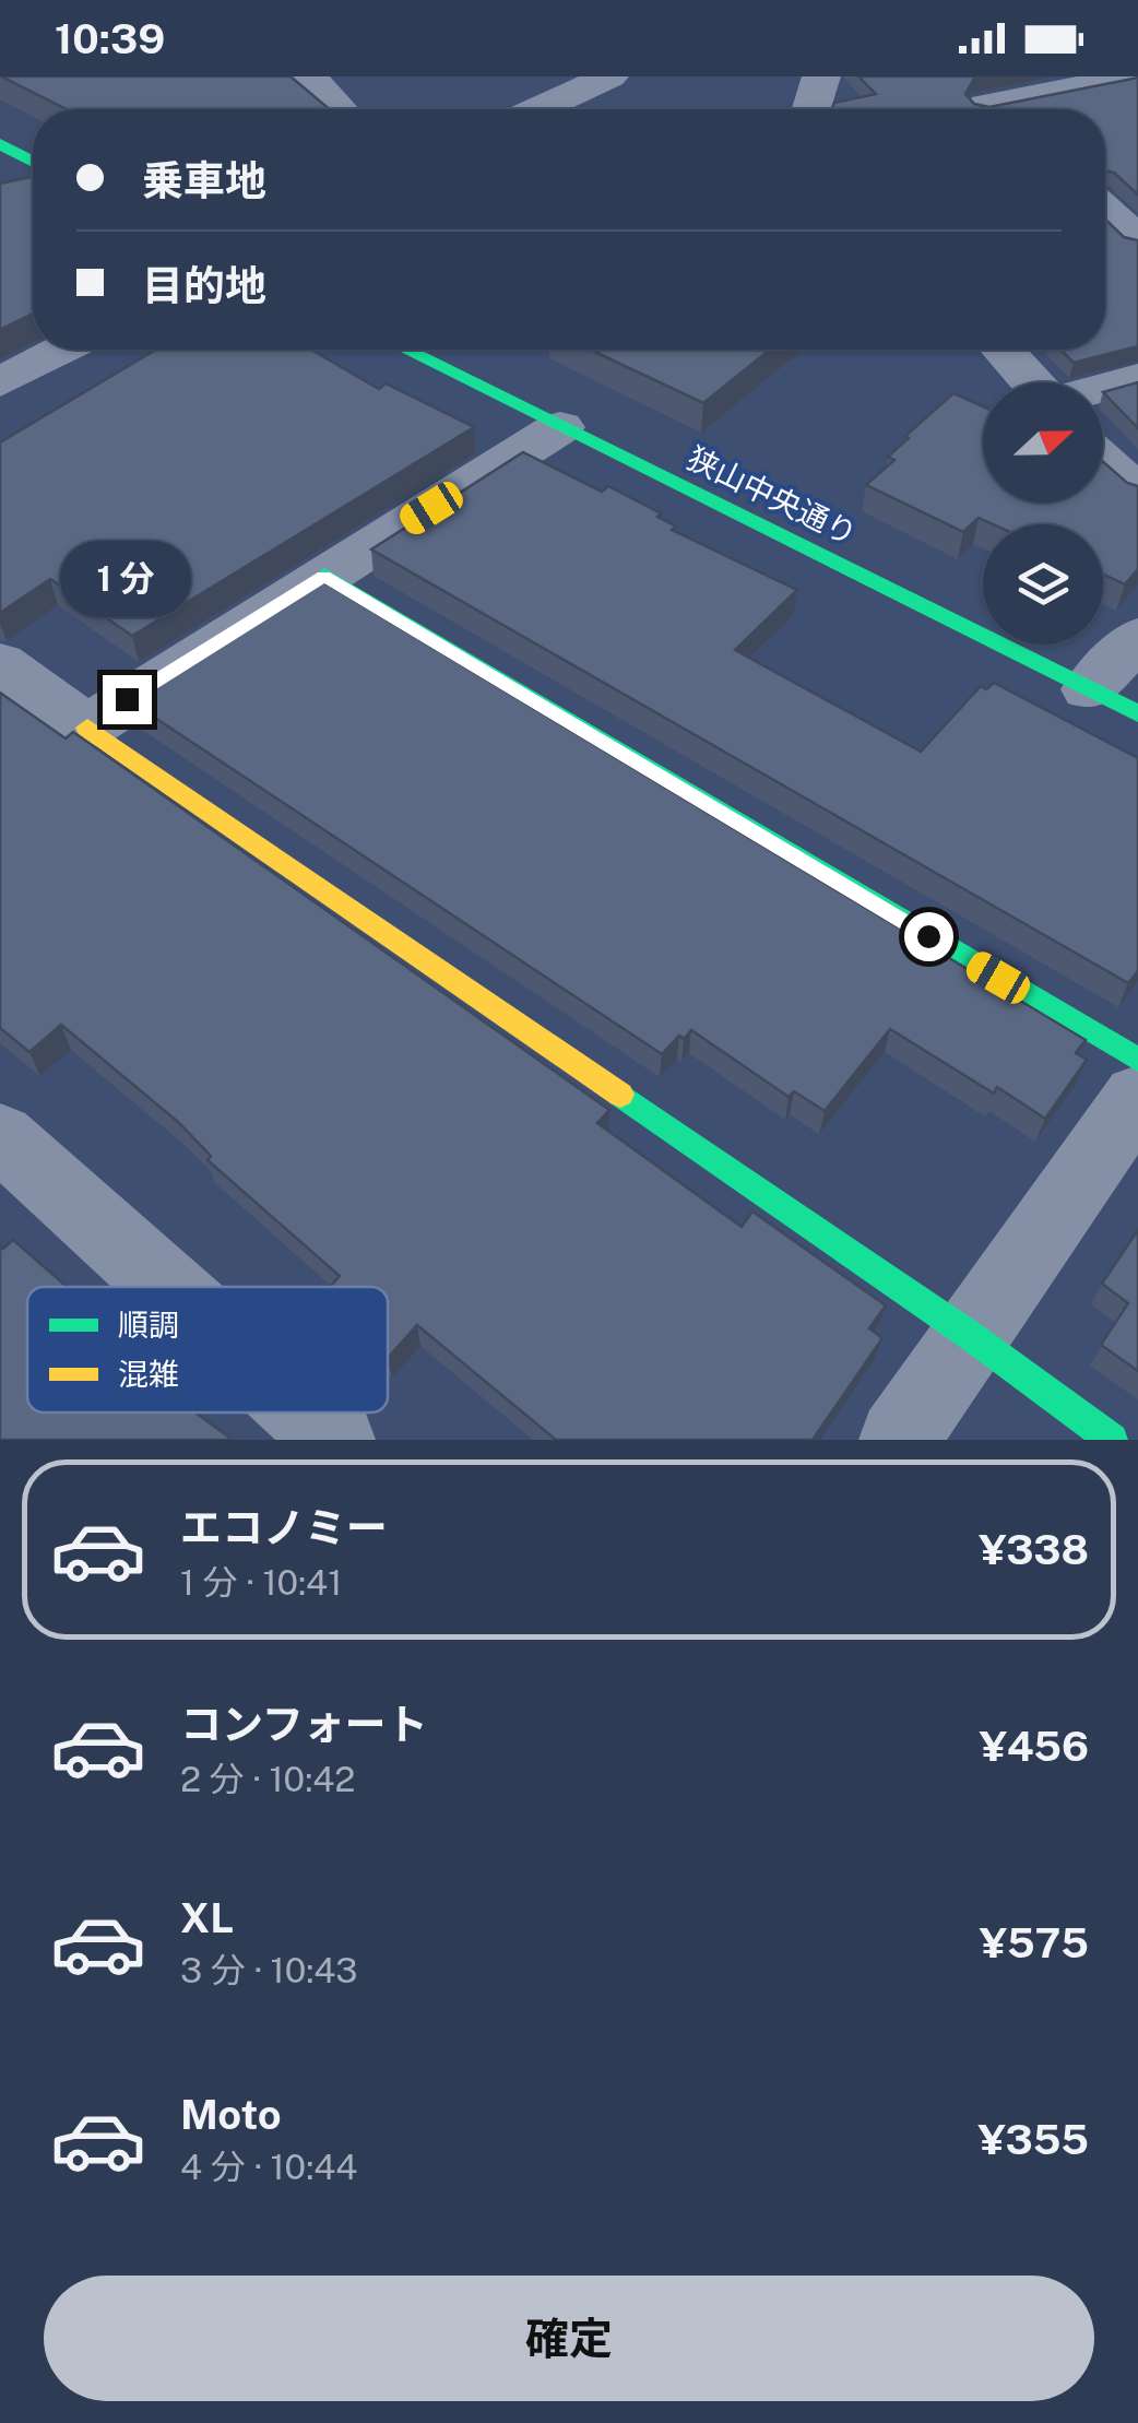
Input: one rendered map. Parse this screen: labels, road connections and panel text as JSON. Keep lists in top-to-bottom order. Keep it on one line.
{"streets":{"street":["狭山中央通り"]},"legend":["順調","混雑"],"north":"right","page":{"status":"10:39","banner":["乗車地","目的地"],"bubble":"1 分","list":[{"name":"エコノミー","note":"1 分 · 10:41","value":"¥338"},{"name":"コンフォート","note":"2 分 · 10:42","value":"¥456"},{"name":"XL","note":"3 分 · 10:43","value":"¥575"},{"name":"Moto","note":"4 分 · 10:44","value":"¥355"}],"buttons":"確定"}}
